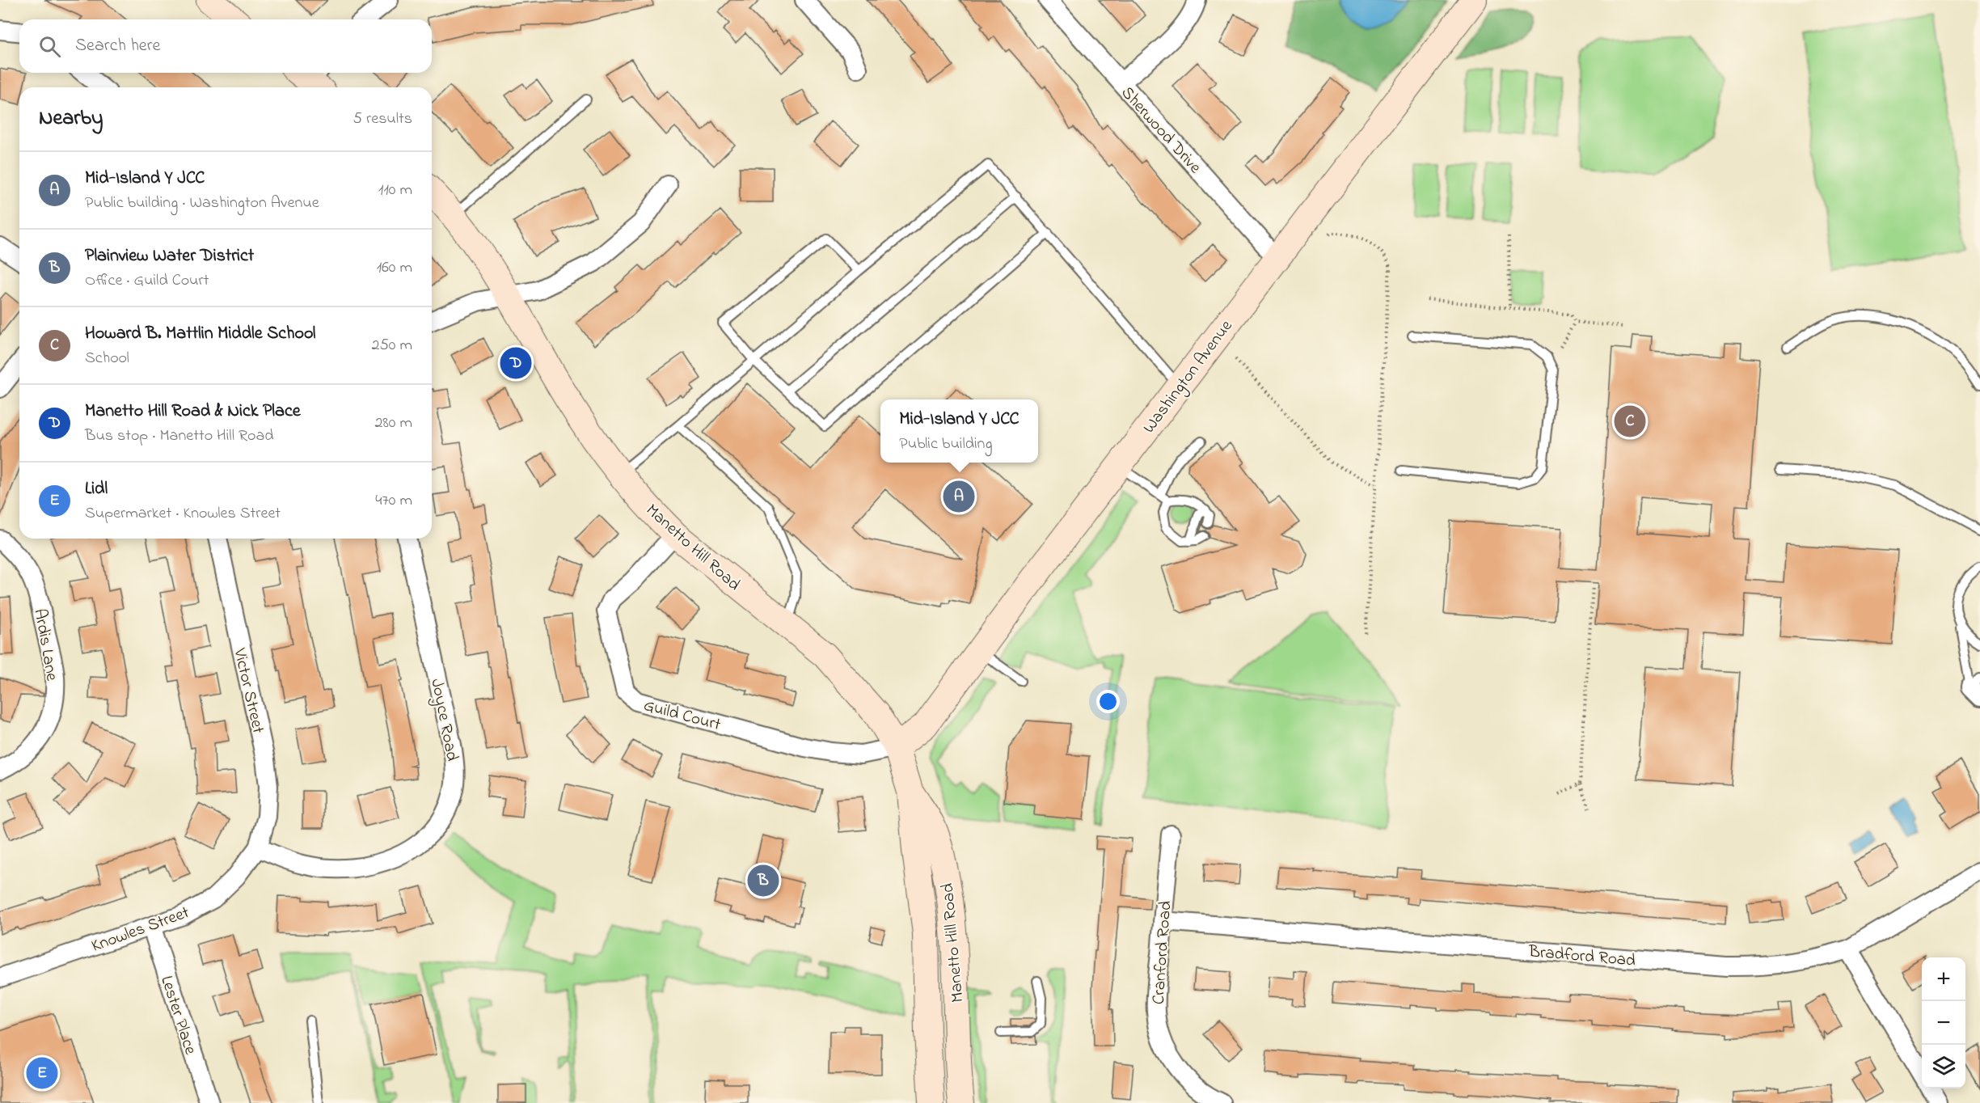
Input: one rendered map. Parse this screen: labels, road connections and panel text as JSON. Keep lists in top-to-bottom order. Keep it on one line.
{"streets":{"main road":["Washington Avenue","Manetto Hill Road"],"street":["Sherwood Drive","Ardis Lane","Victor Street","Guild Court","Joyce Road","Knowles Street","Cranford Road","Bradford Road","Lester Place"]},"crossings":[["Sherwood Drive","Washington Avenue"],["Washington Avenue","Manetto Hill Road"],["Washington Avenue","Guild Court"],["Manetto Hill Road","Guild Court"],["Victor Street","Joyce Road"],["Victor Street","Knowles Street"],["Joyce Road","Knowles Street"],["Knowles Street","Lester Place"],["Cranford Road","Bradford Road"]],"page":{"search":"Search here","heading":["Nearby","5 results"],"list":[{"mark":"A","name":"Mid-Island Y JCC","note":"Public building · Washington Avenue","value":"110 m"},{"mark":"B","name":"Plainview Water District","note":"Office · Guild Court","value":"160 m"},{"mark":"C","name":"Howard B. Mattlin Middle School","note":"School","value":"250 m"},{"mark":"D","name":"Manetto Hill Road & Nick Place","note":"Bus stop · Manetto Hill Road","value":"280 m"},{"mark":"E","name":"Lidl","note":"Supermarket · Knowles Street","value":"470 m"}],"pins":["D","C","A","B","E"],"popup":["Mid-Island Y JCC","Public building"],"map_buttons":["+","−"]}}
